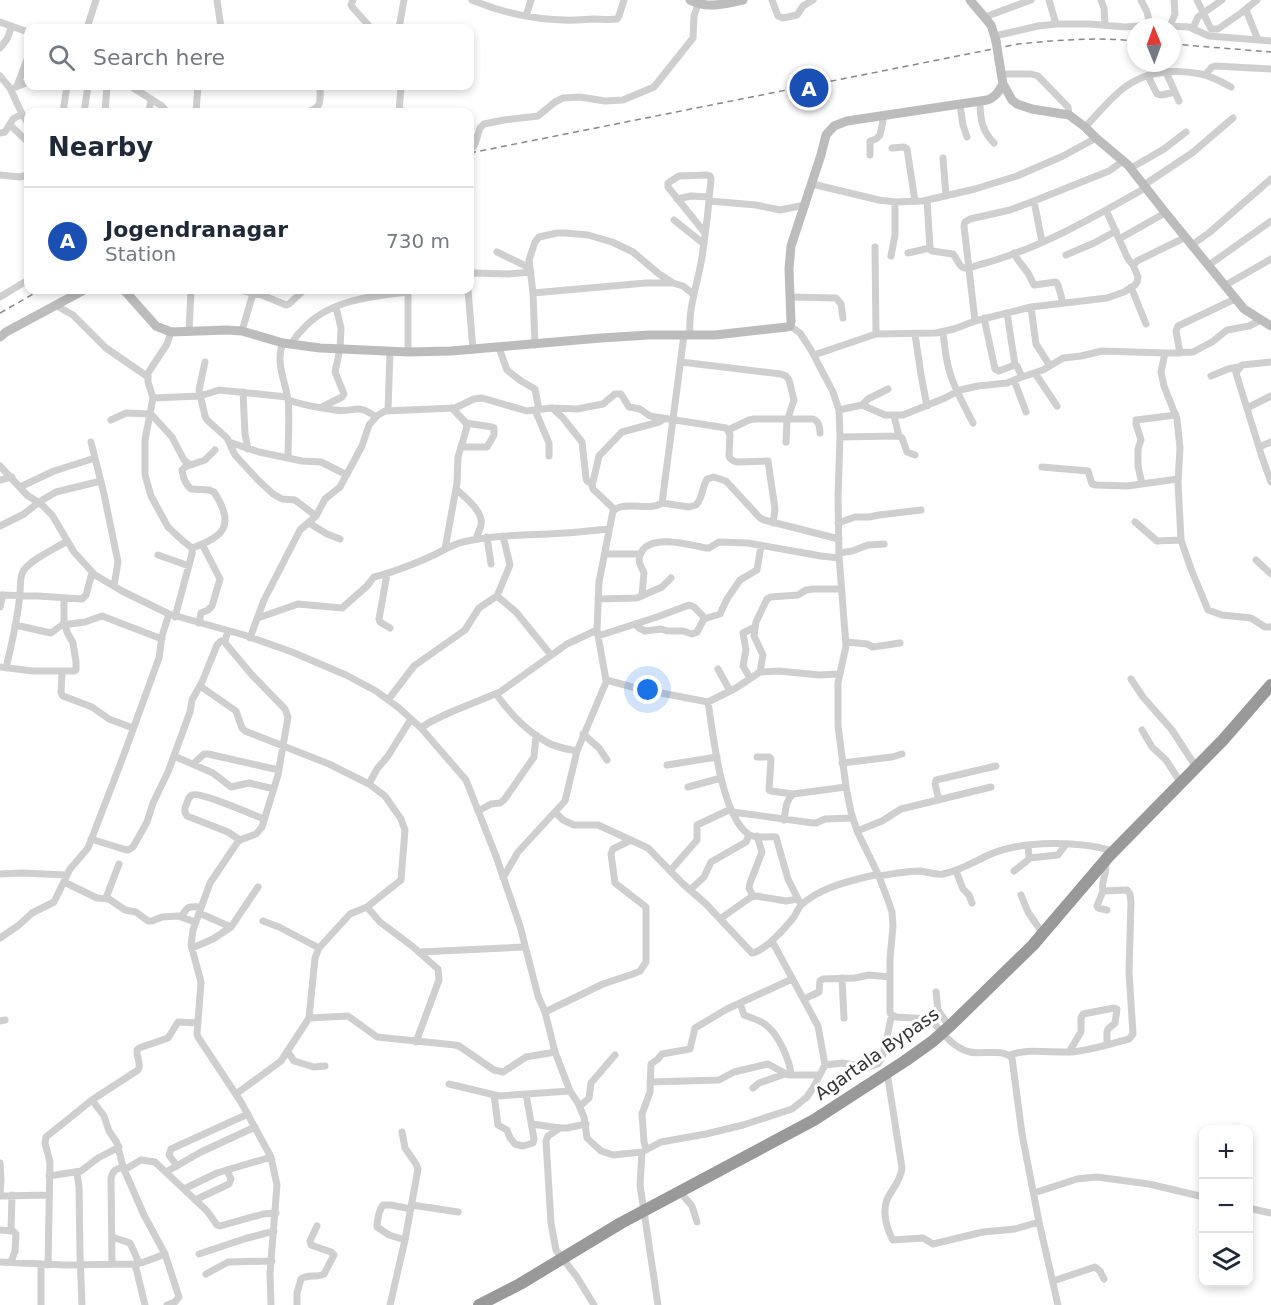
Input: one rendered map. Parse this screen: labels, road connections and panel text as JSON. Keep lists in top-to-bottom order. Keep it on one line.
{"streets":{"highway":["Agartala Bypass"]},"north":"top","page":{"search":"Search here","pins":"A","heading":"Nearby","list":[{"mark":"A","name":"Jogendranagar","note":"Station","value":"730 m"}],"map_buttons":["+","−"]}}
